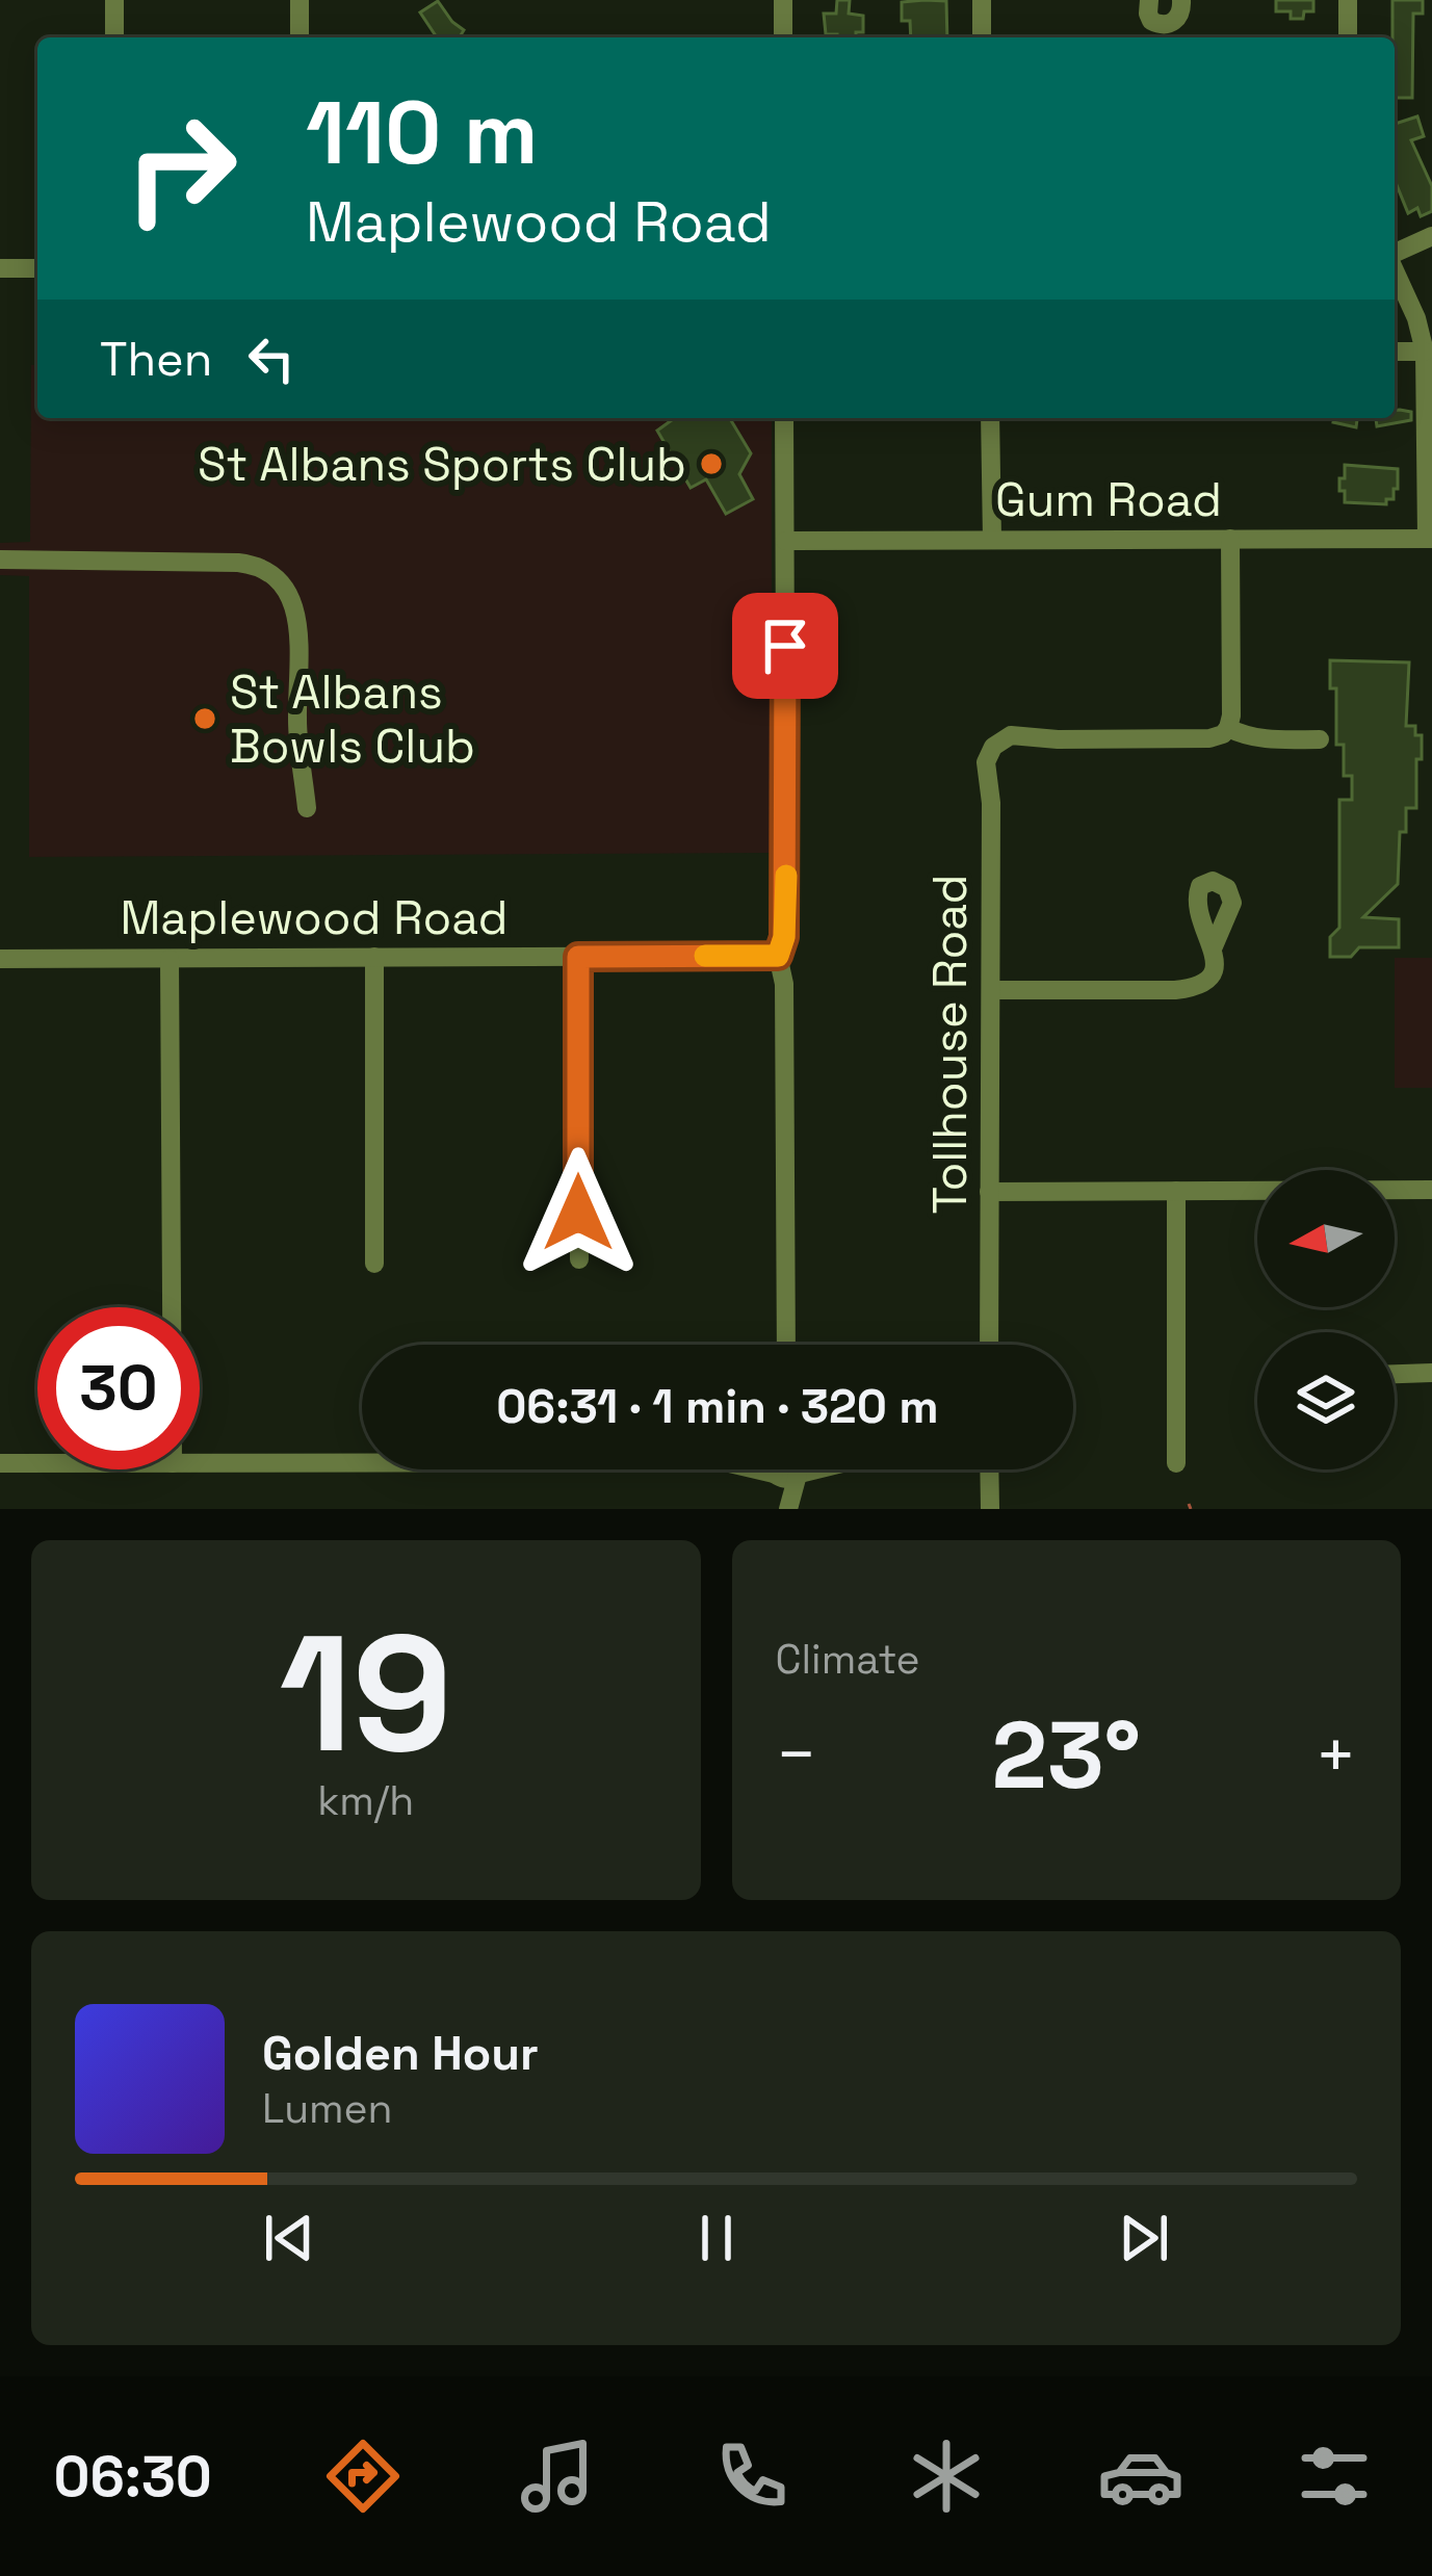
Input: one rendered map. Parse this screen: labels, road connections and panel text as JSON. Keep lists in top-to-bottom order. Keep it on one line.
{"streets":{"street":["Gum Road","Maplewood Road","Tollhouse Road"]},"places":["St Albans Sports Club","St Albans Bowls Club"],"north":"left","page":{"turn":["110 m","Maplewood Road"],"then":"Then","limit":"30","trip":"06:31 · 1 min · 320 m","tile":[["19","km/h"],"Climate"],"heat":["−","23°","+"],"song":["Golden Hour","Lumen"],"tabs":"06:30"}}
